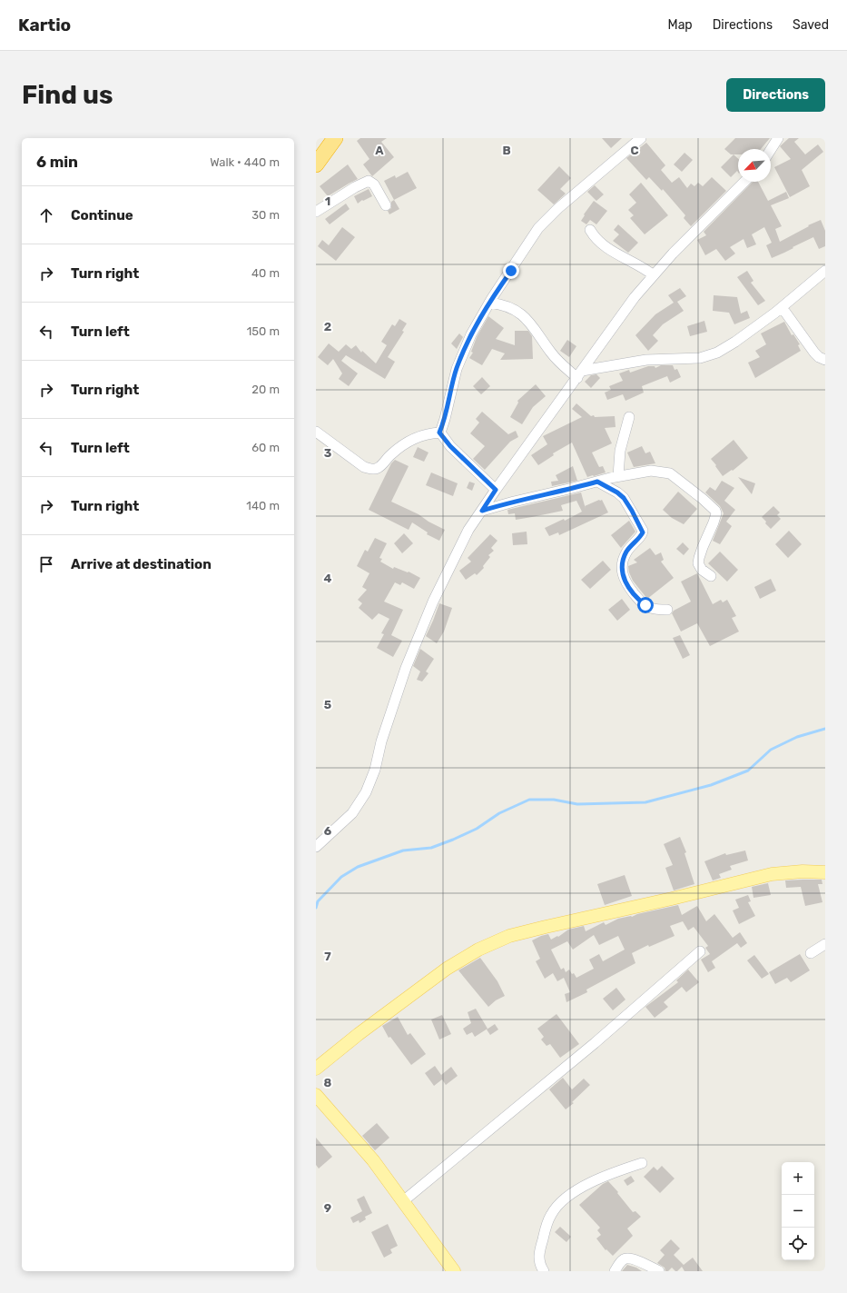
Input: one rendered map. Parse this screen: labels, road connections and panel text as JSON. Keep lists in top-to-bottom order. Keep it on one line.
{"north":"bottom left","page":{"header":"Kartio","nav":["Map","Directions","Saved"],"buttons":"Directions","title":"Find us","heading":["6 min","Walk · 440 m"],"list":[["Continue","30 m"],["Turn right","40 m"],["Turn left","150 m"],["Turn right","20 m"],["Turn left","60 m"],["Turn right","140 m"],"Arrive at destination"],"map_buttons":["+","−"]},"grid":{"columns":["A","B","C"],"rows":["1","2","3","4","5","6","7","8","9"]}}
